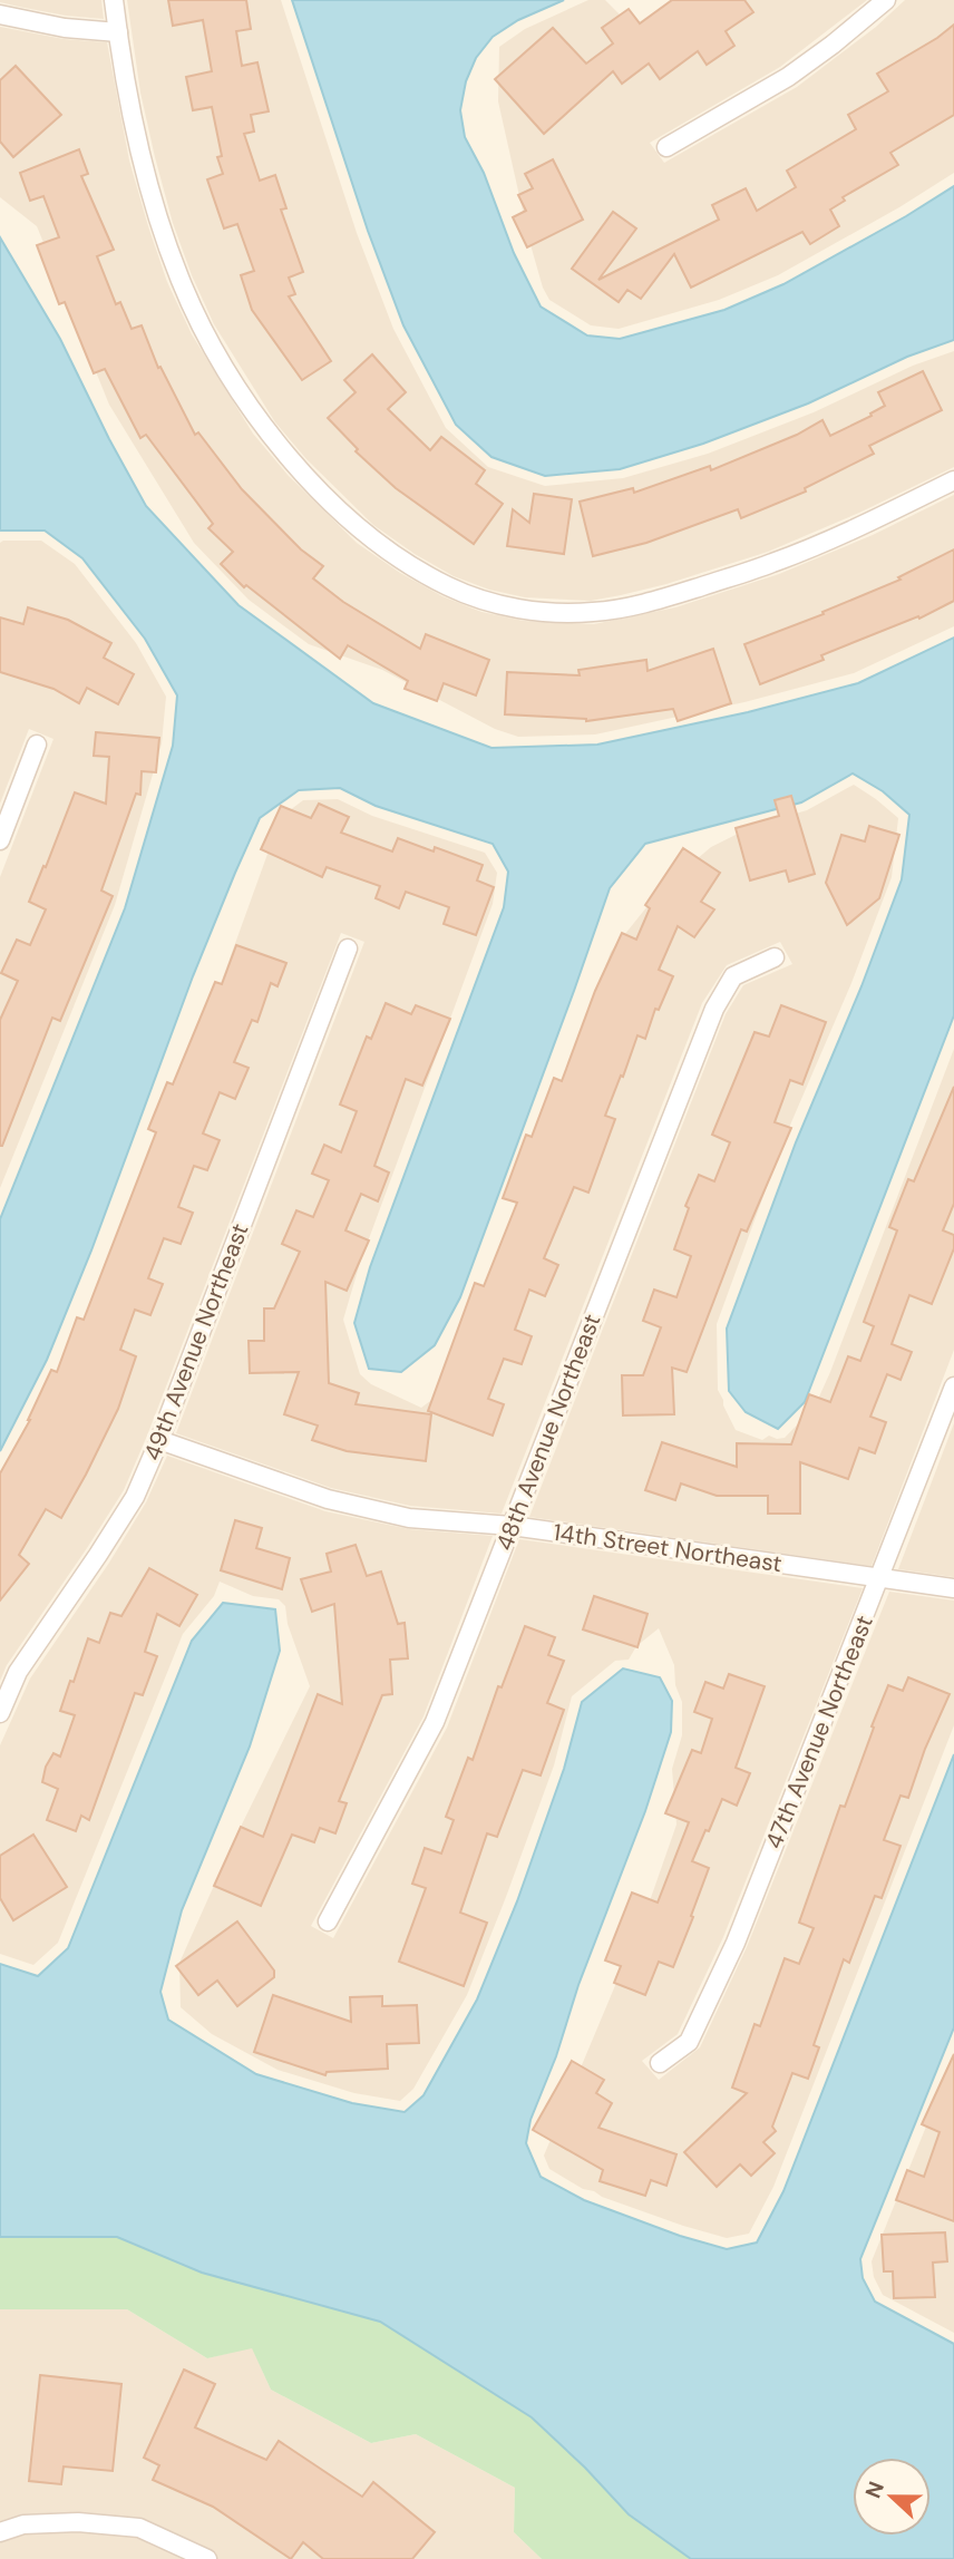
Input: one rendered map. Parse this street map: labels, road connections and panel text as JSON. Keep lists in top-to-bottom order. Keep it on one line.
{"streets":{"street":["49th Avenue Northeast","48th Avenue Northeast","14th Street Northeast","47th Avenue Northeast"]},"crossings":[["49th Avenue Northeast","14th Street Northeast"],["48th Avenue Northeast","14th Street Northeast"],["14th Street Northeast","47th Avenue Northeast"]],"north":"left"}
